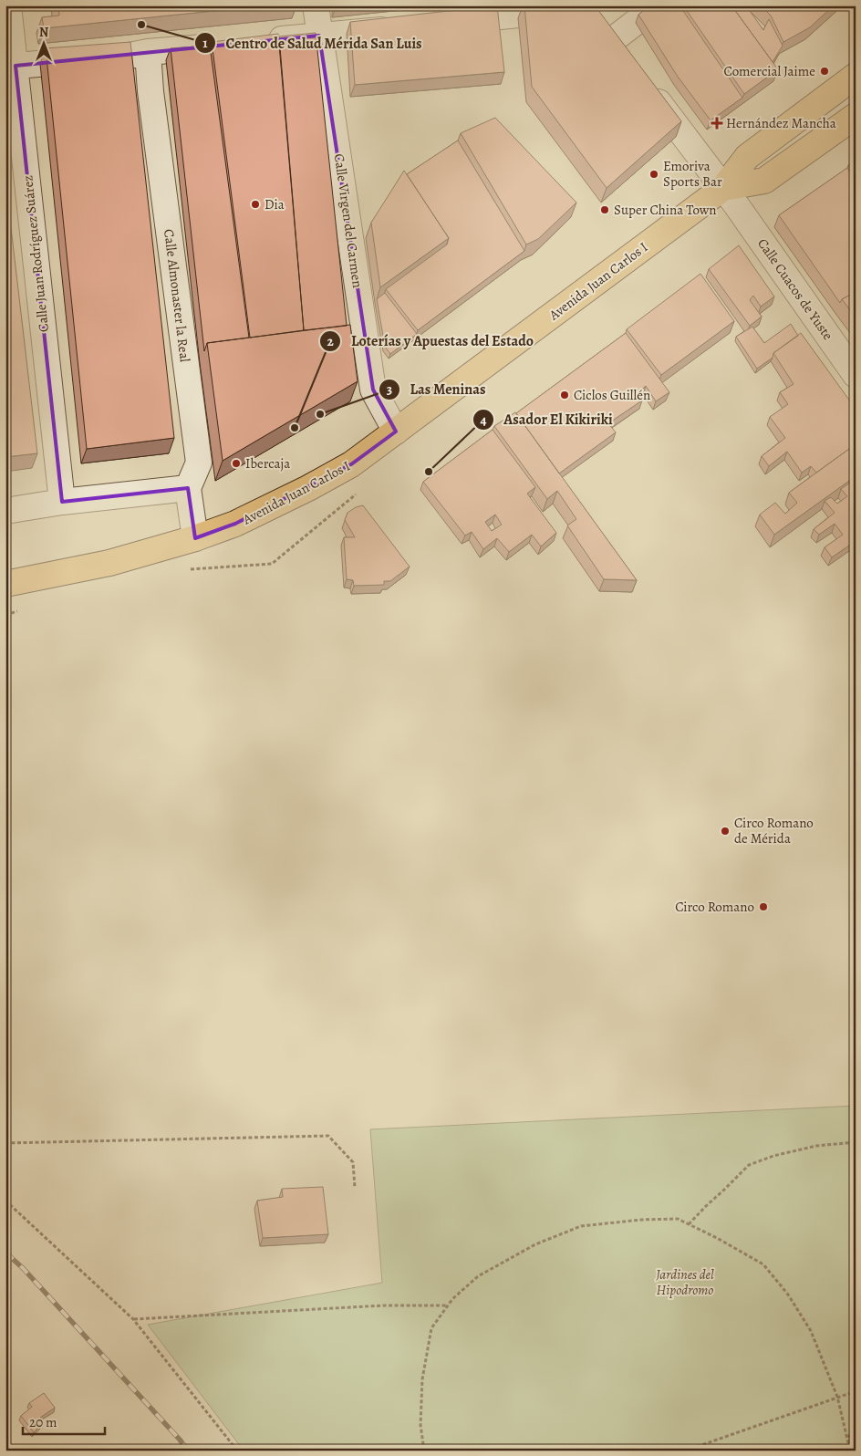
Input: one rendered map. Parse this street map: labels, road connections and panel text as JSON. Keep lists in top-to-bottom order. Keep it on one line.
{"streets":{"main road":["Avenida Juan Carlos I"],"street":["Calle Virgen del Carmen","Calle Juan Rodríguez Suárez","Calle Cuacos de Yuste","Calle Almonaster la Real"]},"crossings":[["Calle Virgen del Carmen","Avenida Juan Carlos I"],["Avenida Juan Carlos I","Calle Cuacos de Yuste"]],"parks":["Jardines del Hipodromo"],"places":{"other":["Centro de Salud Mérida San Luis","Comercial Jaime","Emoriva Sports Bar","Dia","Super China Town","Ciclos Guillén","Las Meninas","Loterías y Apuestas del Estado","Ibercaja","Asador El Kikiriki","Circo Romano de Mérida","Circo Romano"],"health":["Hernández Mancha"]},"scale_bar":"20 m","north":"top"}
